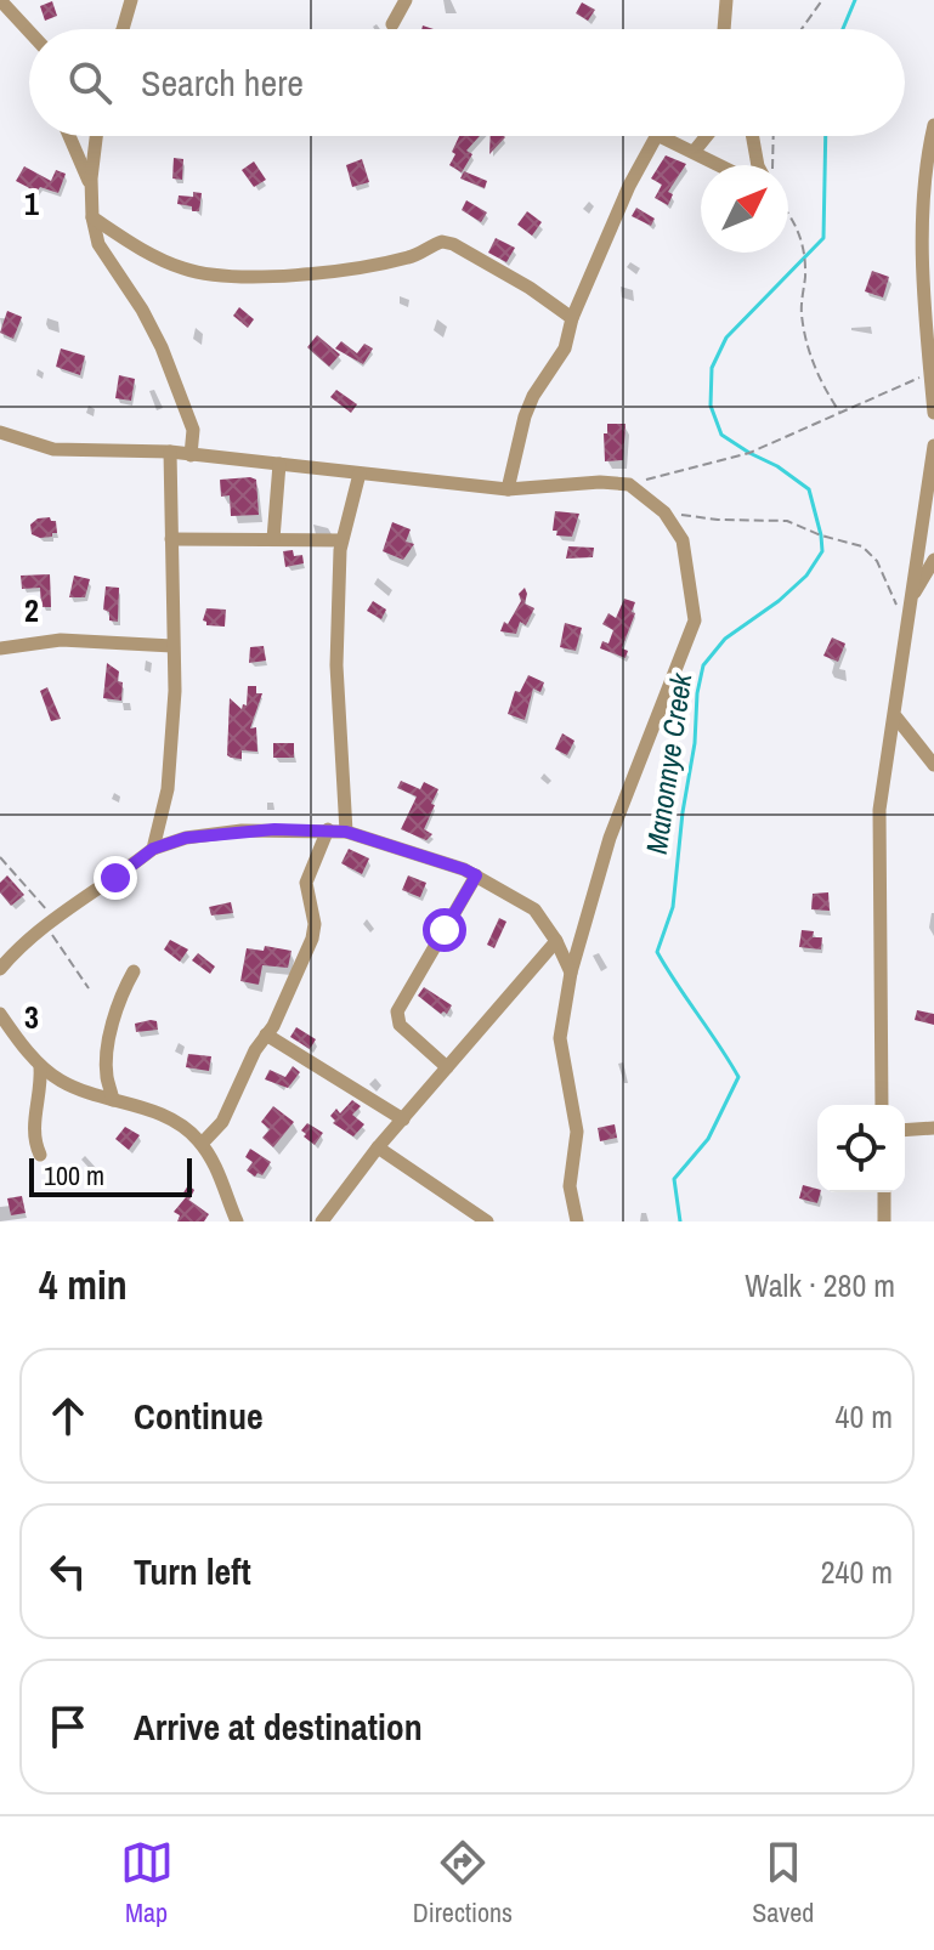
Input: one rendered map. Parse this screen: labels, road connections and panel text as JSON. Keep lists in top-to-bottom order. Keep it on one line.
{"water":["Manonnye Creek"],"scale_bar":"100 m","north":"top right","page":{"search":"Search here","scale":"100 m","heading":["4 min","Walk · 280 m"],"list":[["Continue","40 m"],["Turn left","240 m"],"Arrive at destination"],"nav":["Map","Directions","Saved"]},"grid":{"rows":["1","2","3"]}}
